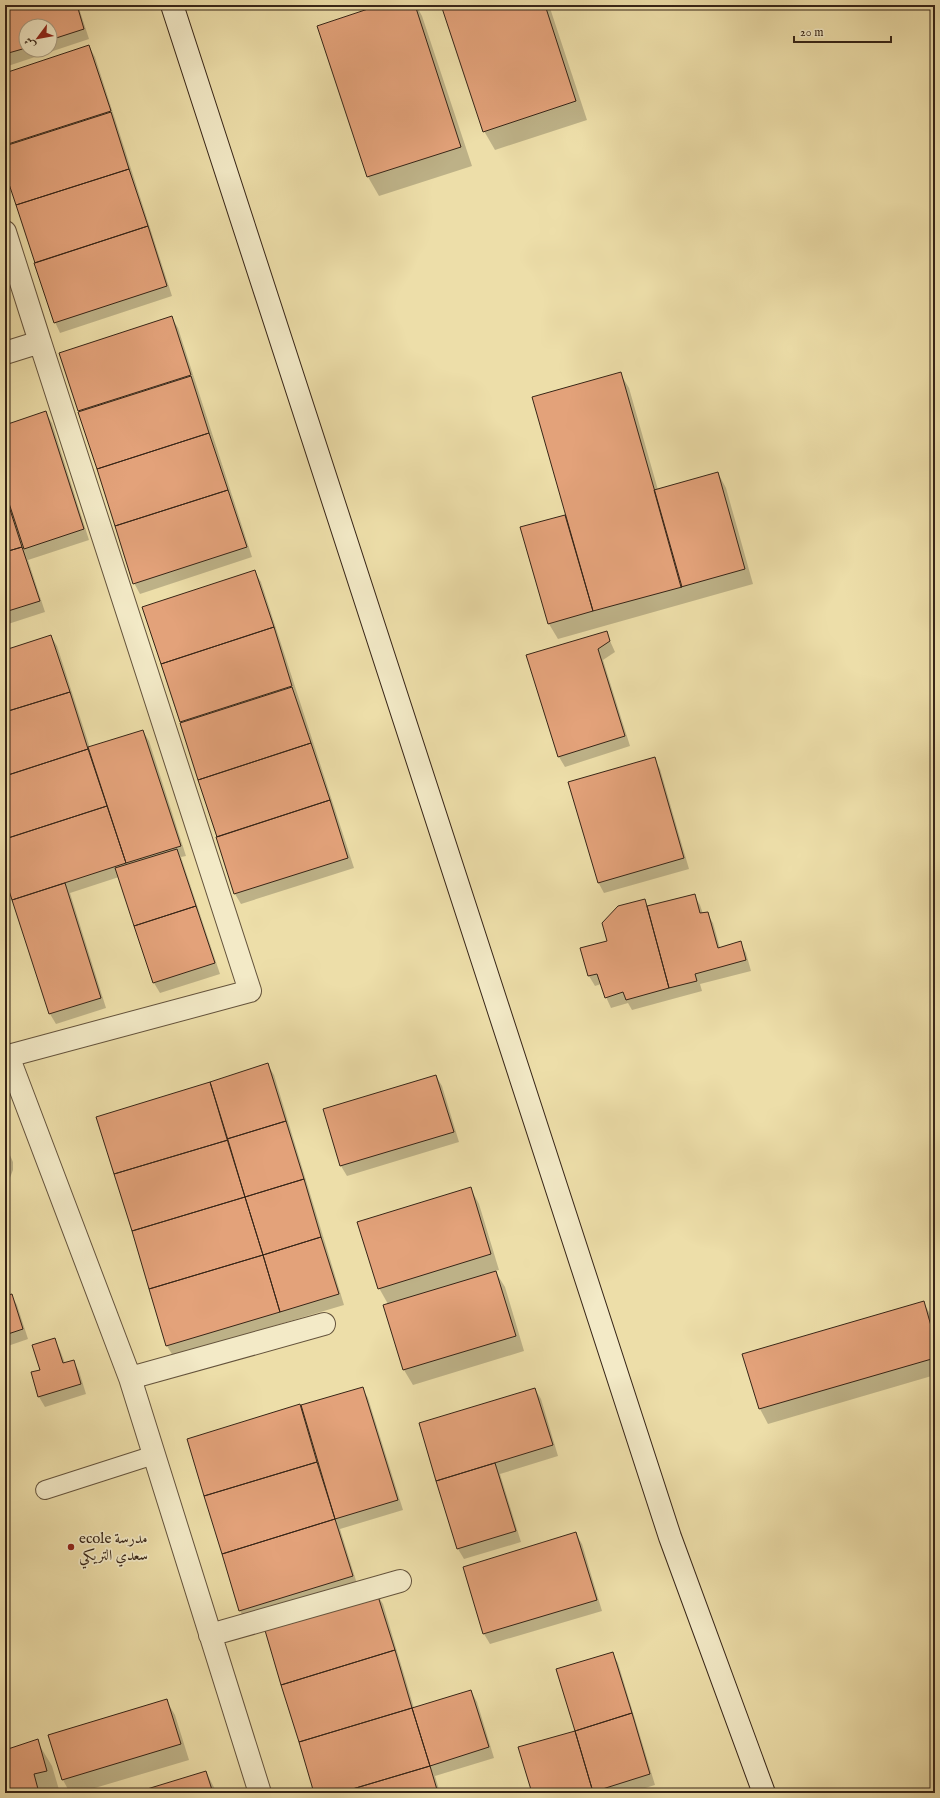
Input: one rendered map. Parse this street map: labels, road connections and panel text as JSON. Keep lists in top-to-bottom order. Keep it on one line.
{"places":["ecole مدرسة سعدي التريكي"],"scale_bar":"20 m","north":"bottom left"}
